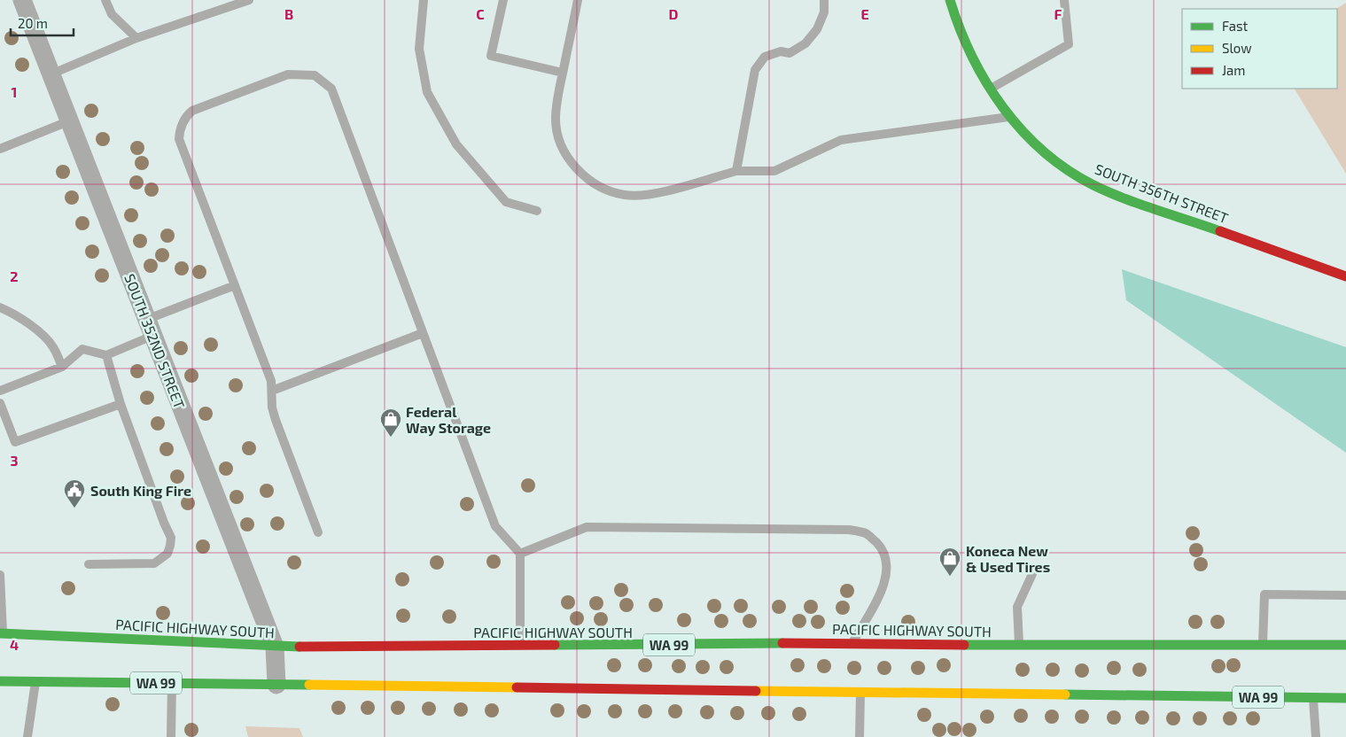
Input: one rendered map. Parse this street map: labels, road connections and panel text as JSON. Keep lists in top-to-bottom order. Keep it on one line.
{"streets":{"main road":["SOUTH 356TH STREET","PACIFIC HIGHWAY SOUTH","WA 99"],"street":["SOUTH 352ND STREET"]},"crossings":[["SOUTH 352ND STREET","PACIFIC HIGHWAY SOUTH"],["SOUTH 352ND STREET","WA 99"]],"places":{"shop":["Federal Way Storage","Koneca New & Used Tires"],"public building":["South King Fire"]},"legend":["Fast","Slow","Jam"],"scale_bar":"20 m","grid":{"columns":["B","C","D","E","F"],"rows":["1","2","3","4"]}}
